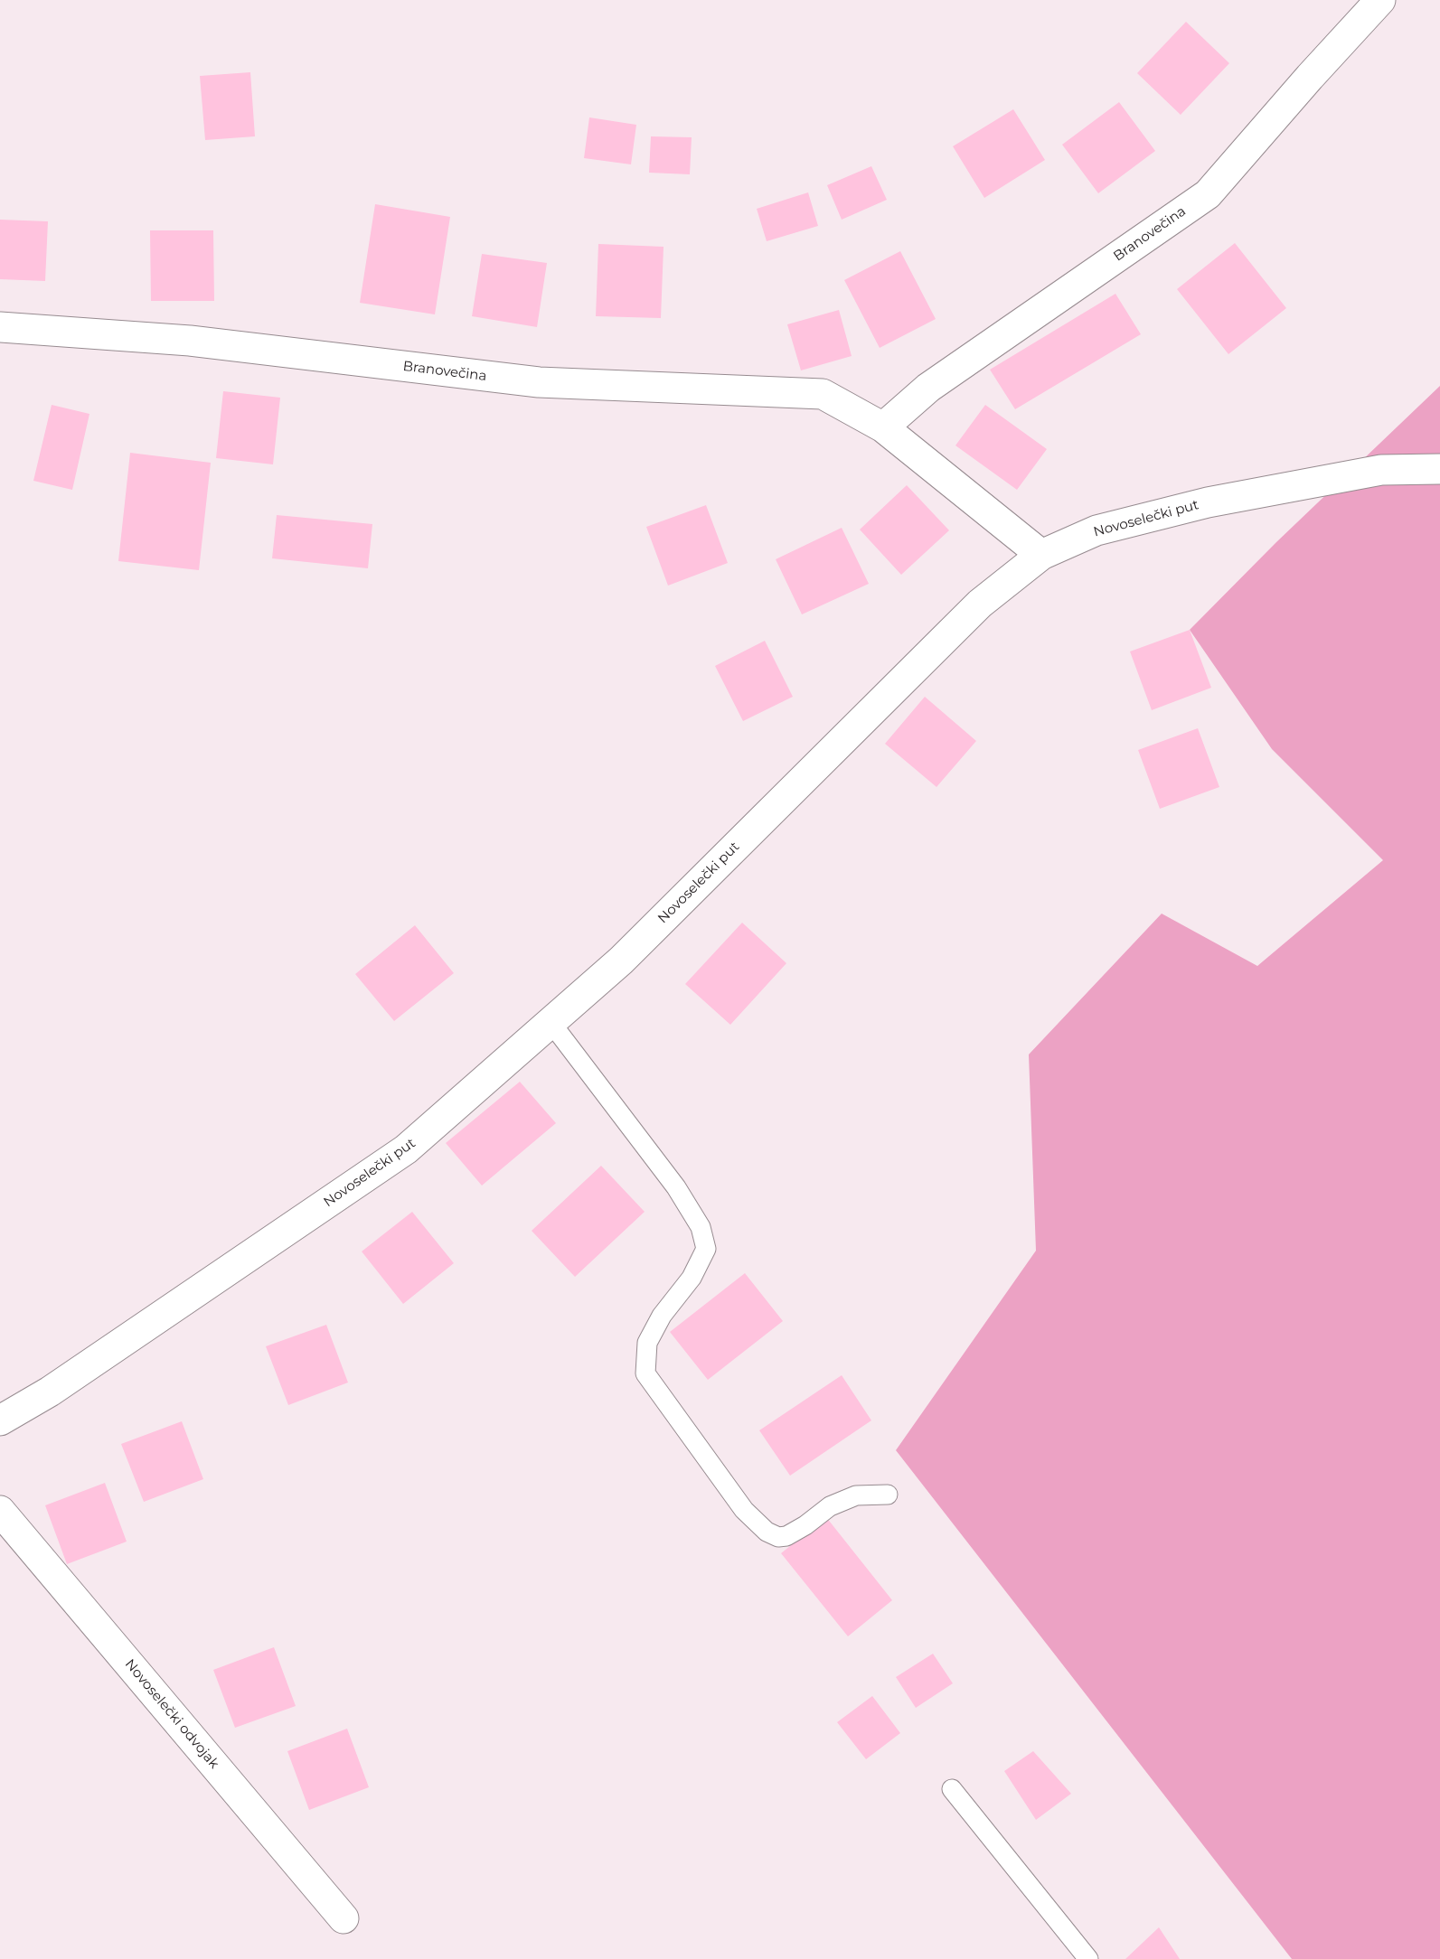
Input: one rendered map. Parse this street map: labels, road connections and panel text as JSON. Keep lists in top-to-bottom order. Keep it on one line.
{"streets":{"street":["Branovečina","Novoselečki put","Novoselečki odvojak"]},"crossings":[["Branovečina","Novoselečki put"]]}
